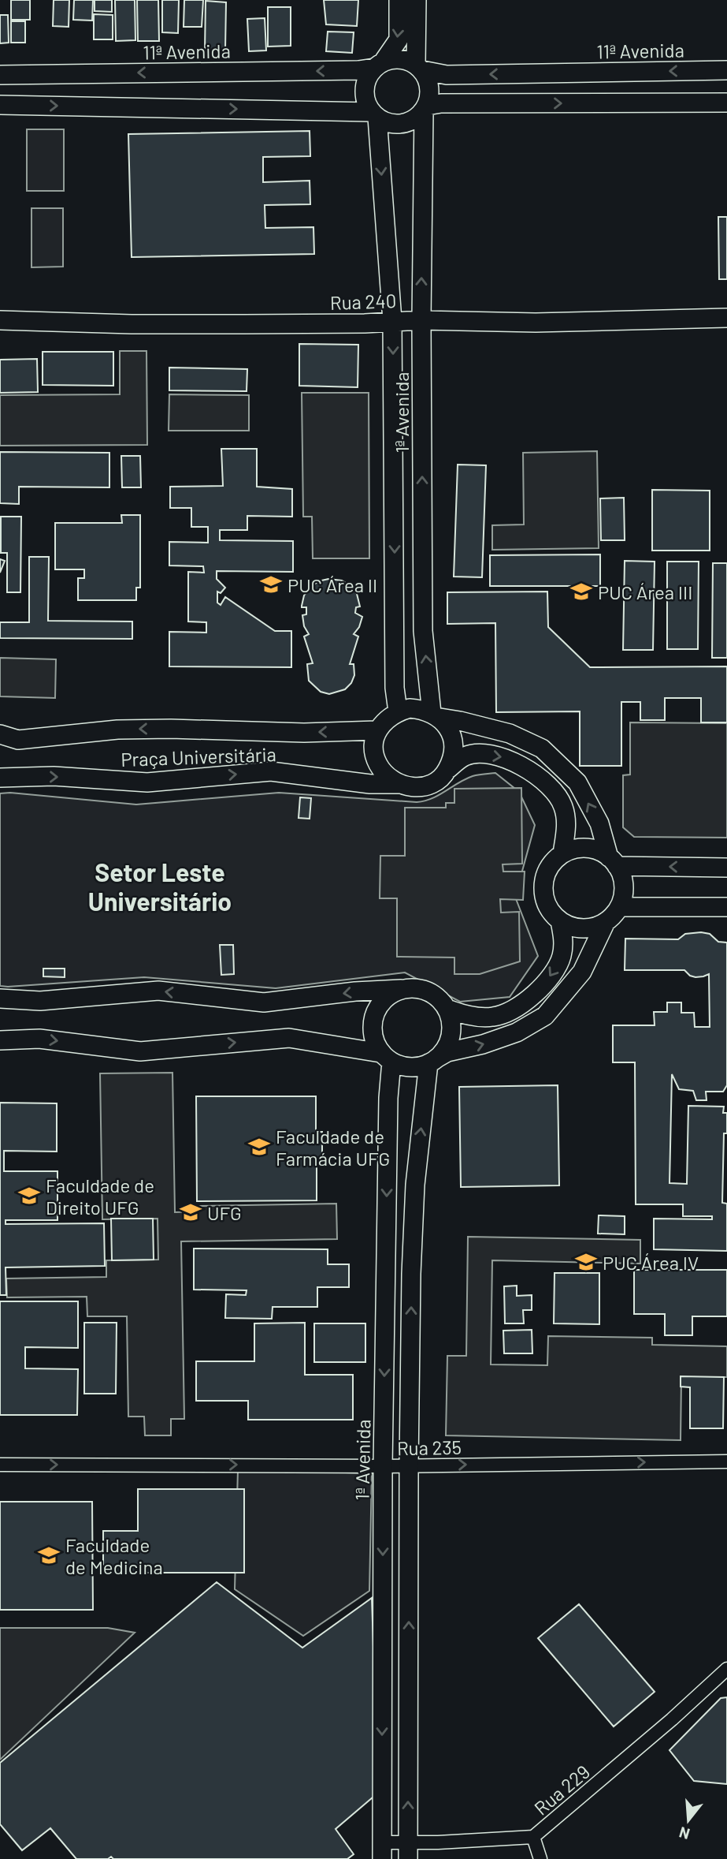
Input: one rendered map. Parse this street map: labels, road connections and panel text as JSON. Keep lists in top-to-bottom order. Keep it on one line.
{"streets":{"main road":["11ª Avenida","Rua 240","1ª Avenida","Praça Universitária"],"street":["Rua 235","Rua 229"]},"crossings":[["11ª Avenida","1ª Avenida"],["Rua 240","1ª Avenida"],["1ª Avenida","Praça Universitária"],["1ª Avenida","Rua 235"],["1ª Avenida","Rua 229"]],"one_way":["Rua 235"],"districts":["Setor Leste Universitário"],"places":{"school or university":["PUC Área II","PUC Área III","Faculdade de Farmácia UFG","Faculdade de Direito UFG","UFG","PUC Área IV","Faculdade de Medicina"]},"north":"bottom"}
